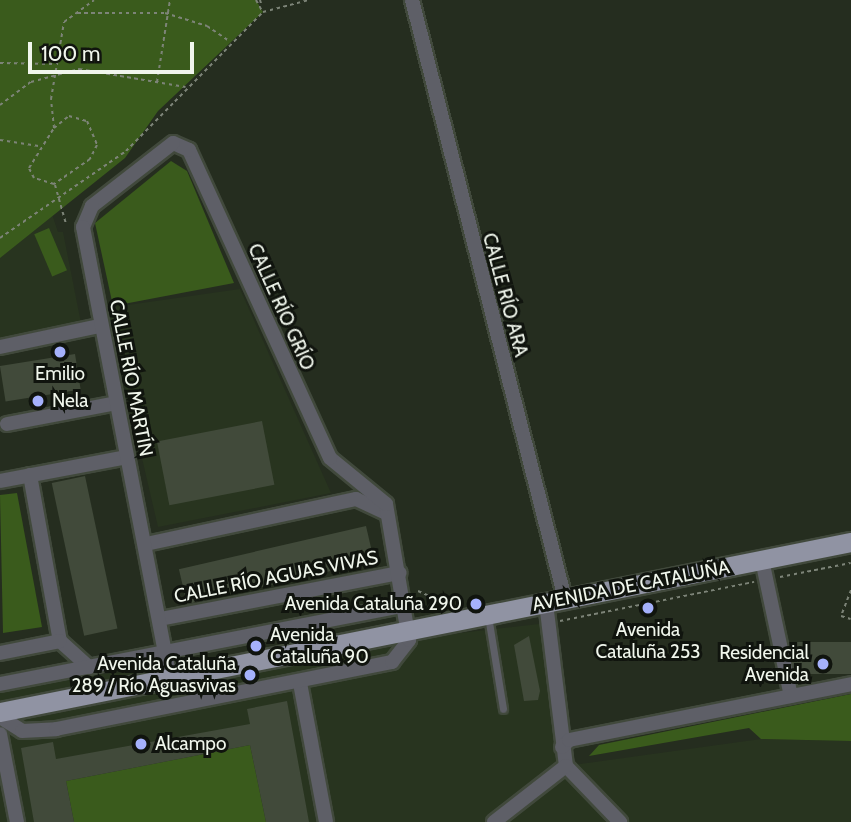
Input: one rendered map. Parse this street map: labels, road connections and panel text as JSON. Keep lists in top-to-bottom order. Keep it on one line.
{"streets":{"main road":["AVENIDA DE CATALUÑA"],"street":["CALLE RÍO ARA","CALLE RÍO GRÍO","CALLE RÍO MARTÍN","CALLE RÍO AGUAS VIVAS"]},"crossings":[["CALLE RÍO ARA","AVENIDA DE CATALUÑA"],["CALLE RÍO GRÍO","CALLE RÍO MARTÍN"],["CALLE RÍO GRÍO","CALLE RÍO AGUAS VIVAS"],["CALLE RÍO GRÍO","AVENIDA DE CATALUÑA"],["CALLE RÍO MARTÍN","CALLE RÍO AGUAS VIVAS"],["CALLE RÍO MARTÍN","AVENIDA DE CATALUÑA"]],"places":["Emilio","Nela","Avenida Cataluña 290","Avenida Cataluña 253","Avenida Cataluña 90","Residencial Avenida","Avenida Cataluña 289 / Río Aguasvivas","Alcampo"],"scale_bar":"100 m"}
